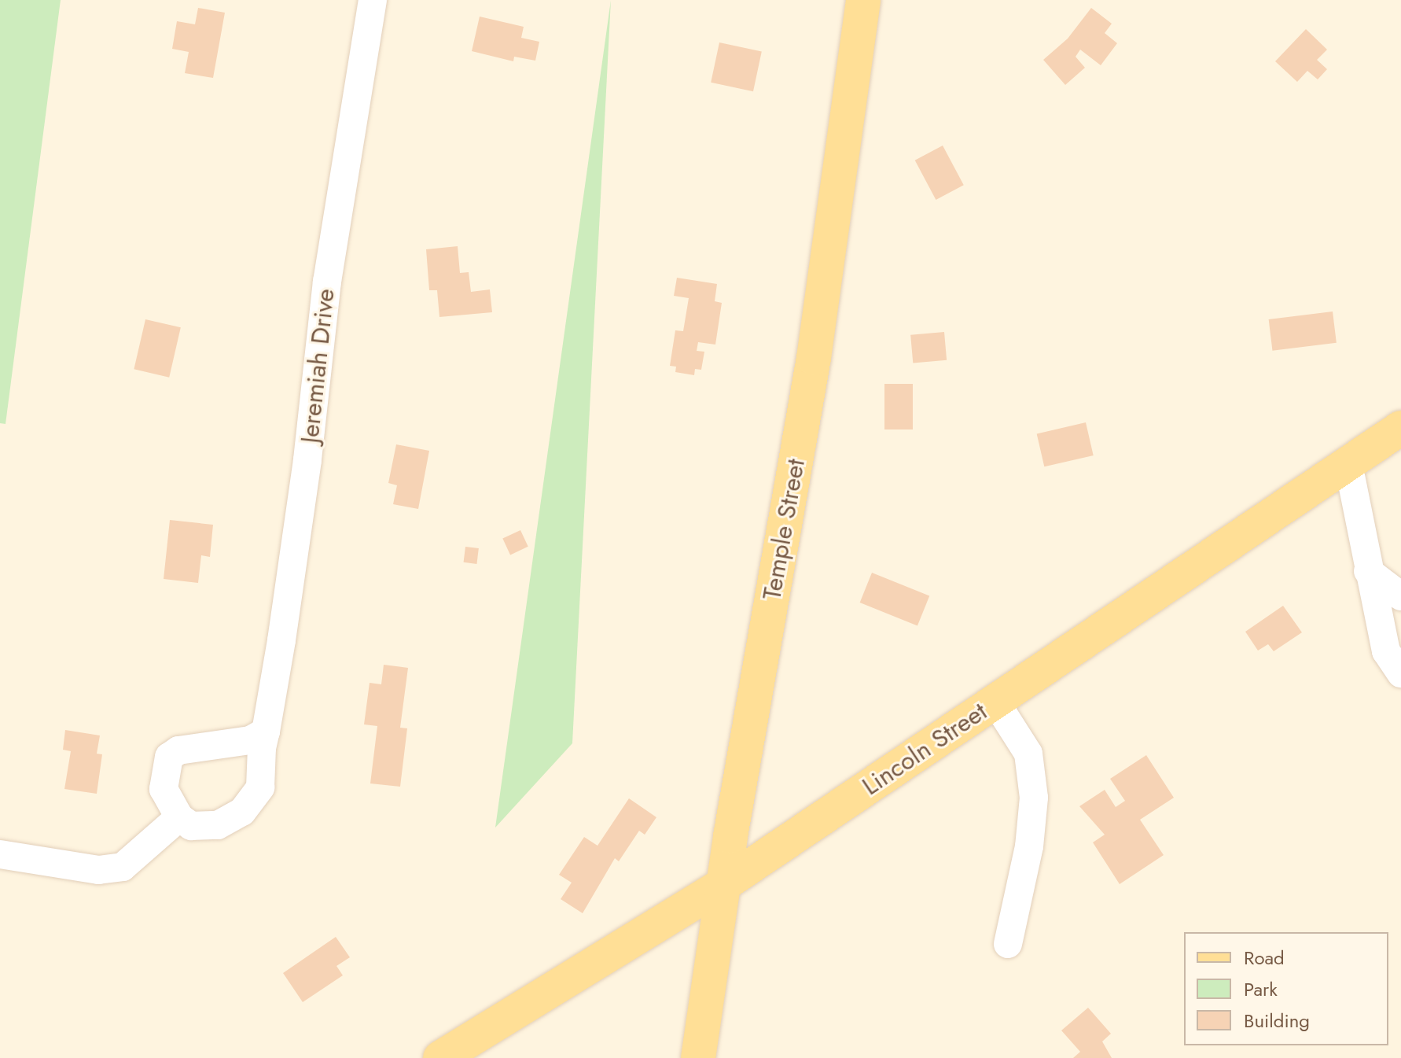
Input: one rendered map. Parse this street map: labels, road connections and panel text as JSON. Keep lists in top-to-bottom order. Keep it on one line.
{"streets":{"main road":["Temple Street","Lincoln Street"],"street":["Jeremiah Drive"]},"crossings":[["Temple Street","Lincoln Street"]],"legend":["Road","Park","Building"]}
